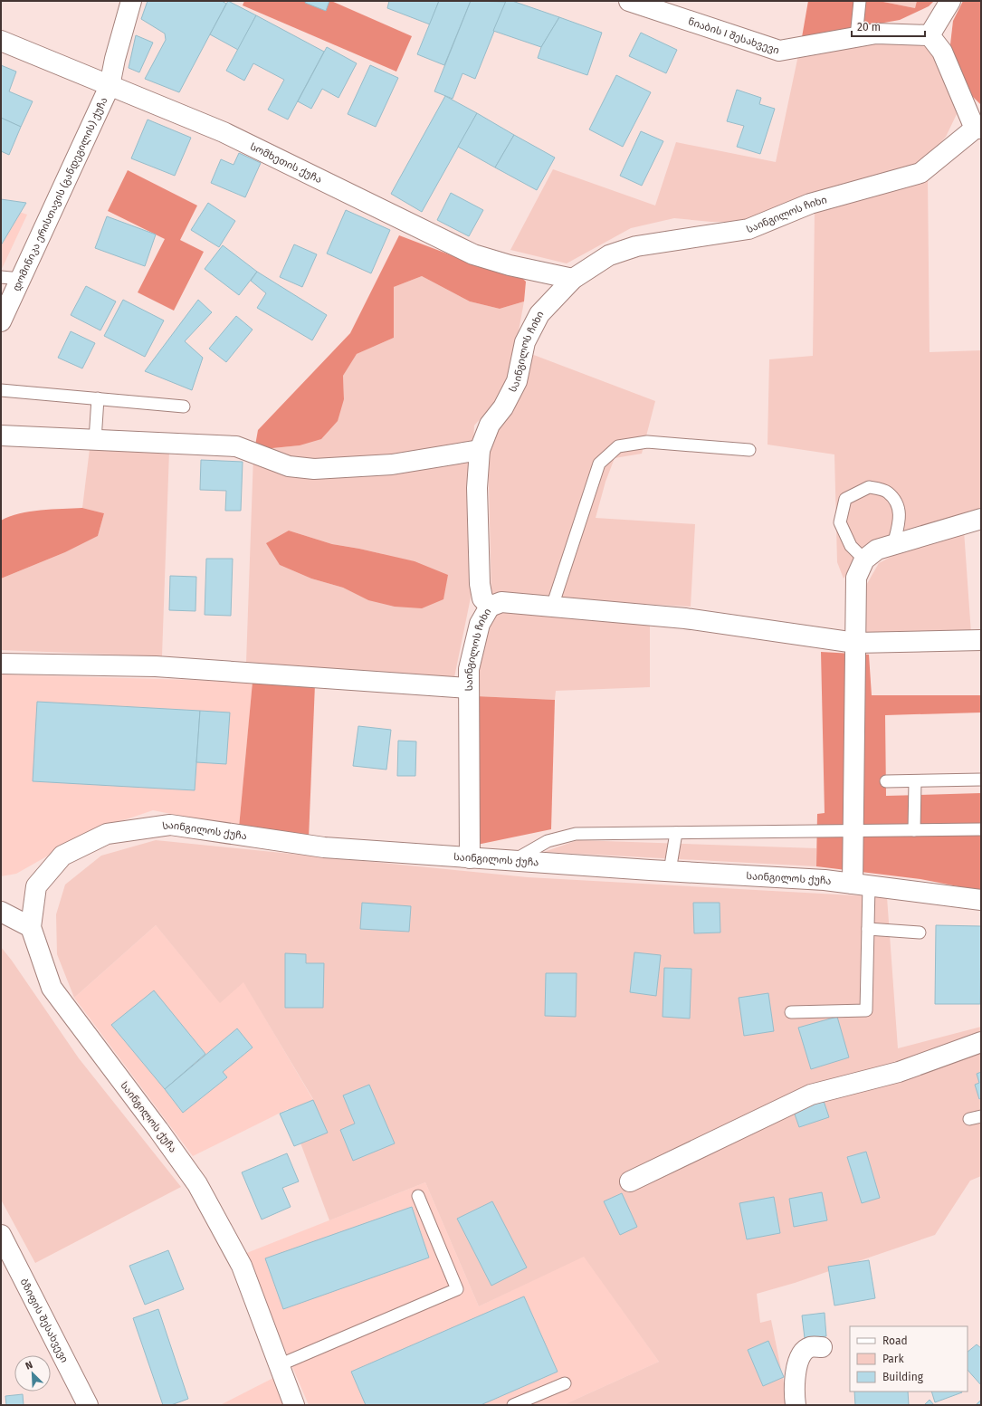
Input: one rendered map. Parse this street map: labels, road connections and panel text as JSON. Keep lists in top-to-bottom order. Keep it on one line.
{"streets":{"street":["ნიაბის I შესახვევი","სომხეთის ქუჩა","დომინიკა ერისთავის (განდეგილის) ქუჩა","საინგილოს ჩიხი","საინგილოს ქუჩა","ბზიფის შესახვევი"]},"crossings":[["ნიაბის I შესახვევი","საინგილოს ჩიხი"],["სომხეთის ქუჩა","დომინიკა ერისთავის (განდეგილის) ქუჩა"],["სომხეთის ქუჩა","საინგილოს ჩიხი"],["საინგილოს ჩიხი","საინგილოს ქუჩა"]],"legend":["Road","Park","Building"],"scale_bar":"20 m","north":"top left"}
